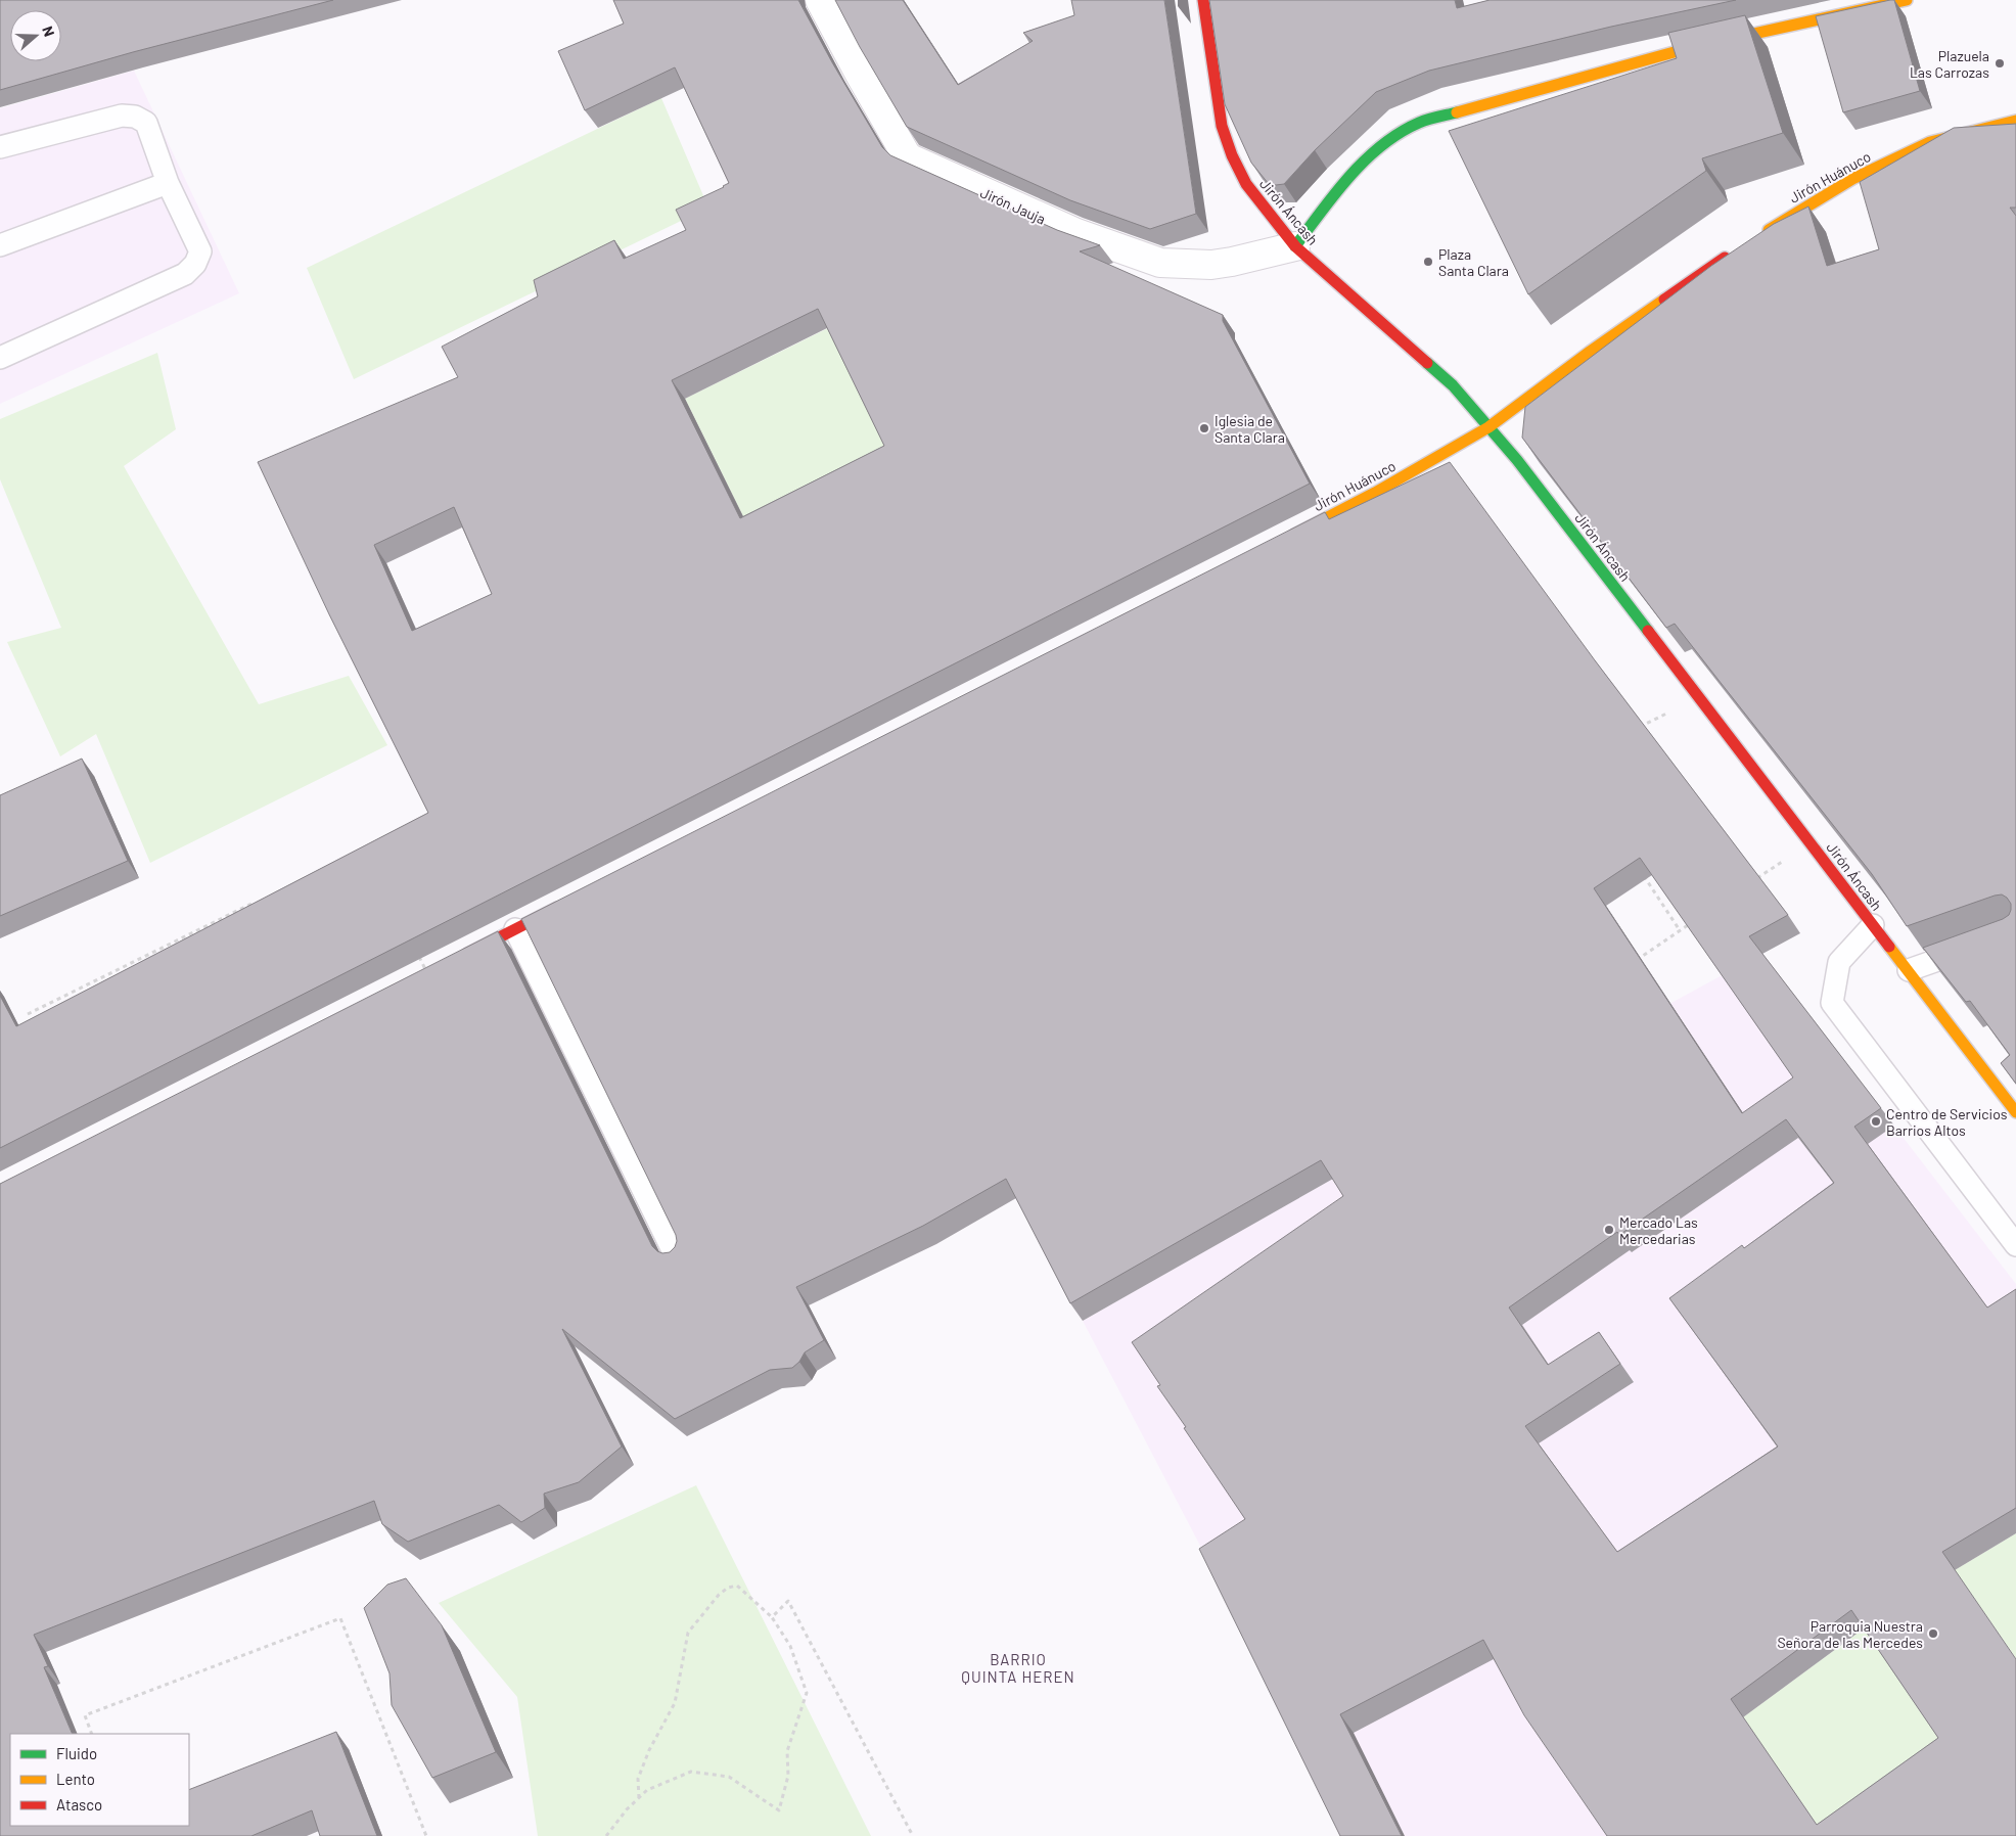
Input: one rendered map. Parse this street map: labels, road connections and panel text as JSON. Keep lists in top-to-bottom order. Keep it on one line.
{"streets":{"street":["Jirón Huánuco","Jirón Jauja","Jirón Áncash"]},"crossings":[["Jirón Huánuco","Jirón Áncash"],["Jirón Jauja","Jirón Áncash"]],"districts":["BARRIO QUINTA HEREN"],"places":["Plazuela Las Carrozas","Plaza Santa Clara","Iglesia de Santa Clara","Centro de Servicios Barrios Altos","Mercado Las Mercedarias","Parroquia Nuestra Señora de las Mercedes"],"legend":["Fluido","Lento","Atasco"],"north":"right"}
